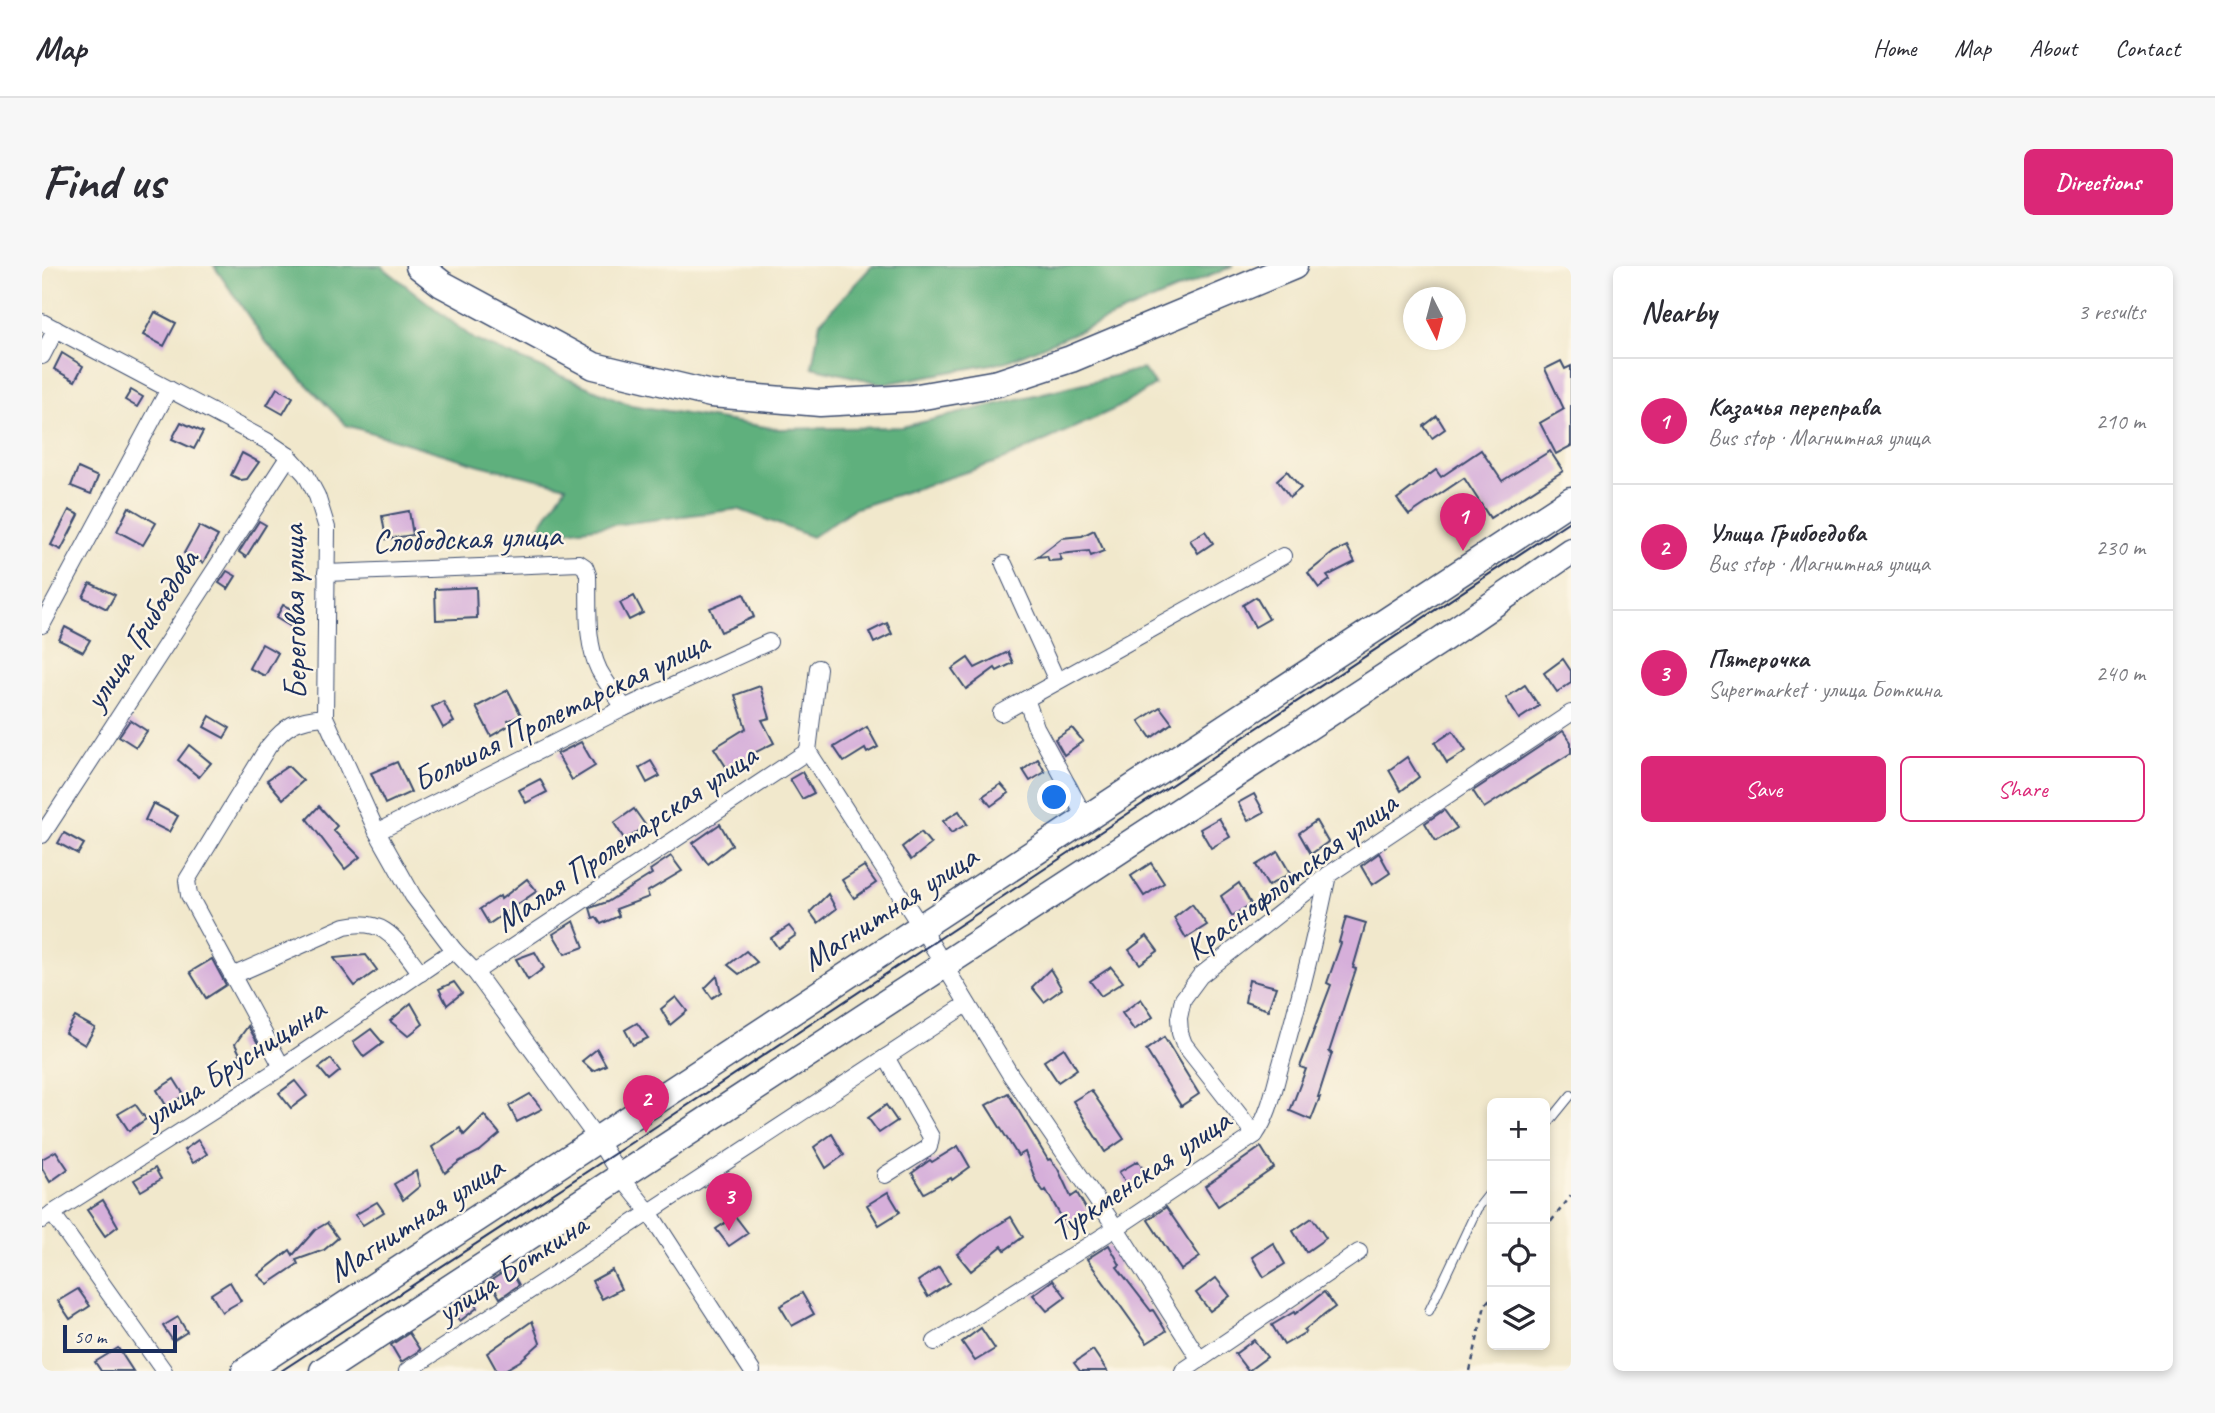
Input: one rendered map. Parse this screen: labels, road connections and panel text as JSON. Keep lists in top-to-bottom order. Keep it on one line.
{"streets":{"main road":["Магнитная улица"],"street":["Слободская улица","Береговая улица","улица Грибоедова","Большая Пролетарская улица","Малая Пролетарская улица","Краснофлотская улица","улица Брусницына","Туркменская улица","улица Боткина"]},"crossings":[["Слободская улица","Береговая улица"],["Слободская улица","Большая Пролетарская улица"],["Береговая улица","улица Грибоедова"],["Береговая улица","Большая Пролетарская улица"],["Береговая улица","Малая Пролетарская улица"],["Береговая улица","Магнитная улица"],["Береговая улица","улица Брусницына"],["Береговая улица","улица Боткина"],["Краснофлотская улица","Туркменская улица"]],"scale_bar":"50 m","north":"bottom","page":{"header":"Map","nav":["Home","Map","About","Contact"],"buttons":["Directions",["Save","Share"]],"title":"Find us","heading":["Nearby","3 results"],"list":[{"mark":"1","name":"Казачья переправа","note":"Bus stop · Магнитная улица","value":"210 m"},{"mark":"2","name":"Улица Грибоедова","note":"Bus stop · Магнитная улица","value":"230 m"},{"mark":"3","name":"Пятерочка","note":"Supermarket · улица Боткина","value":"240 m"}],"pins":["1","2","3"],"map_buttons":["+","−"],"scale":"50 m"}}
